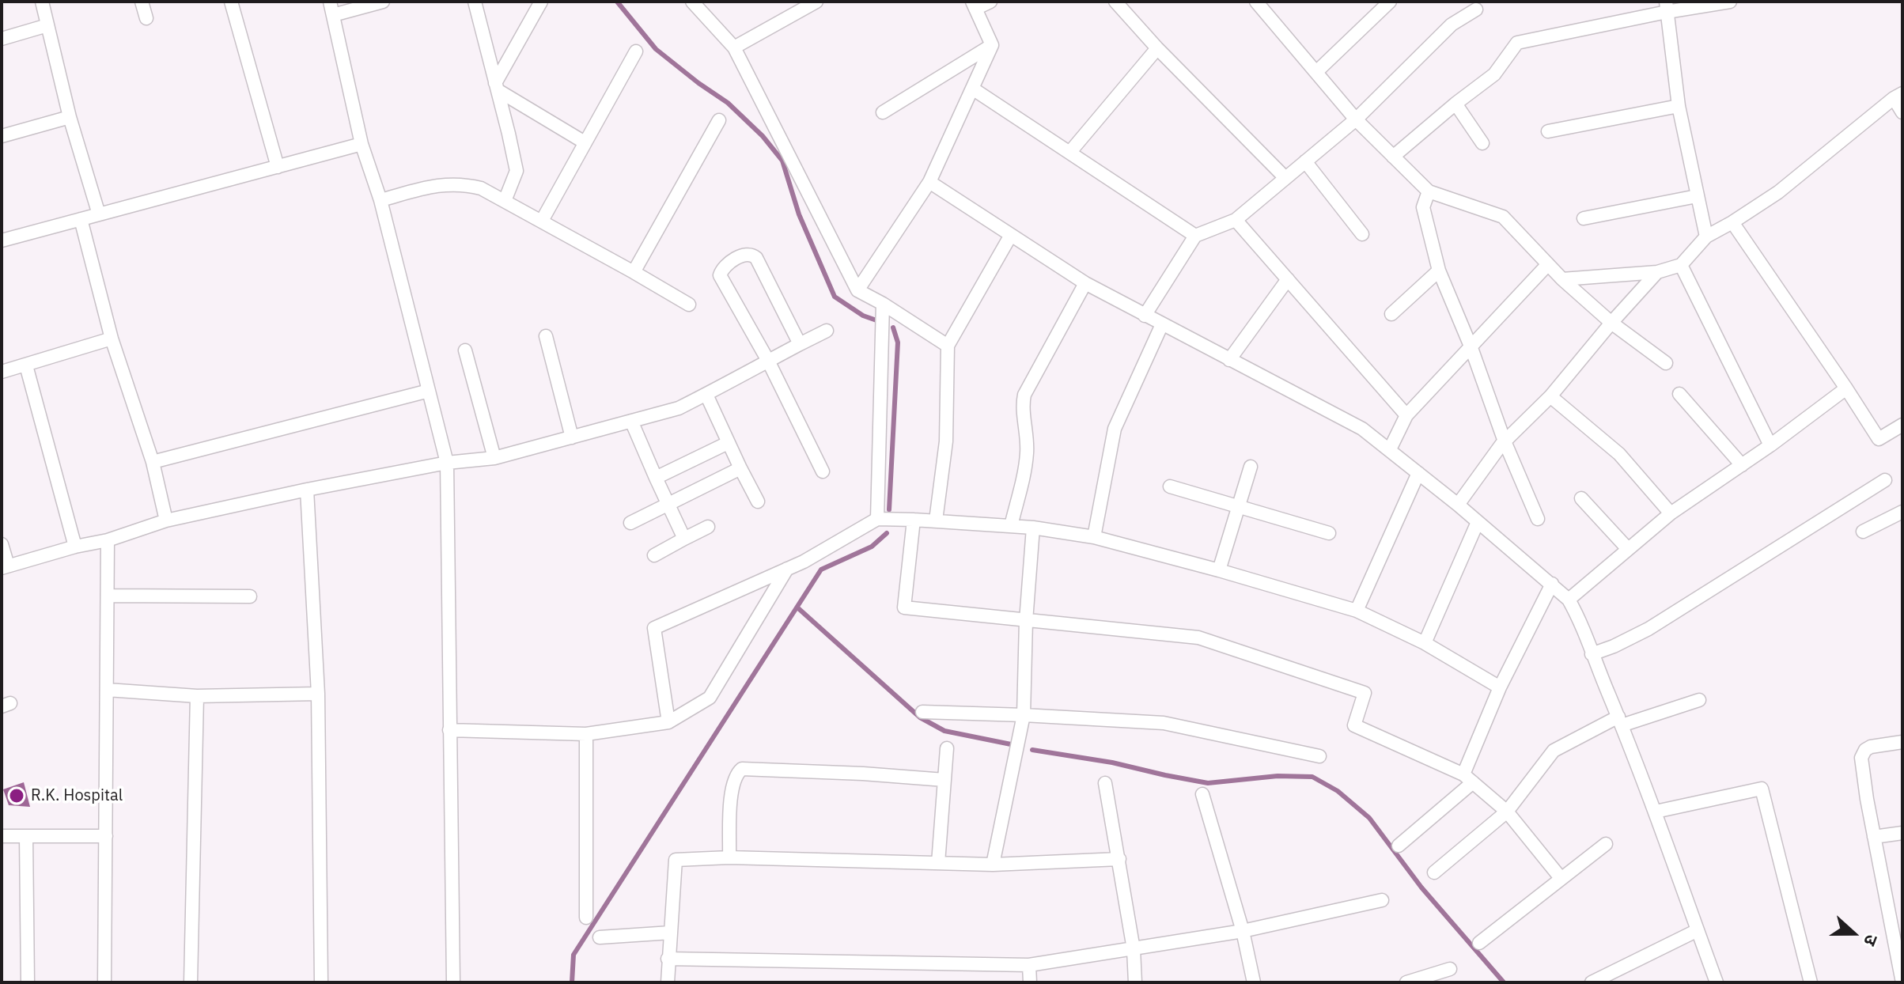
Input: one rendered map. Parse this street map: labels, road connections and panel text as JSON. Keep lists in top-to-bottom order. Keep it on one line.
{"places":["R.K. Hospital"],"north":"right"}
